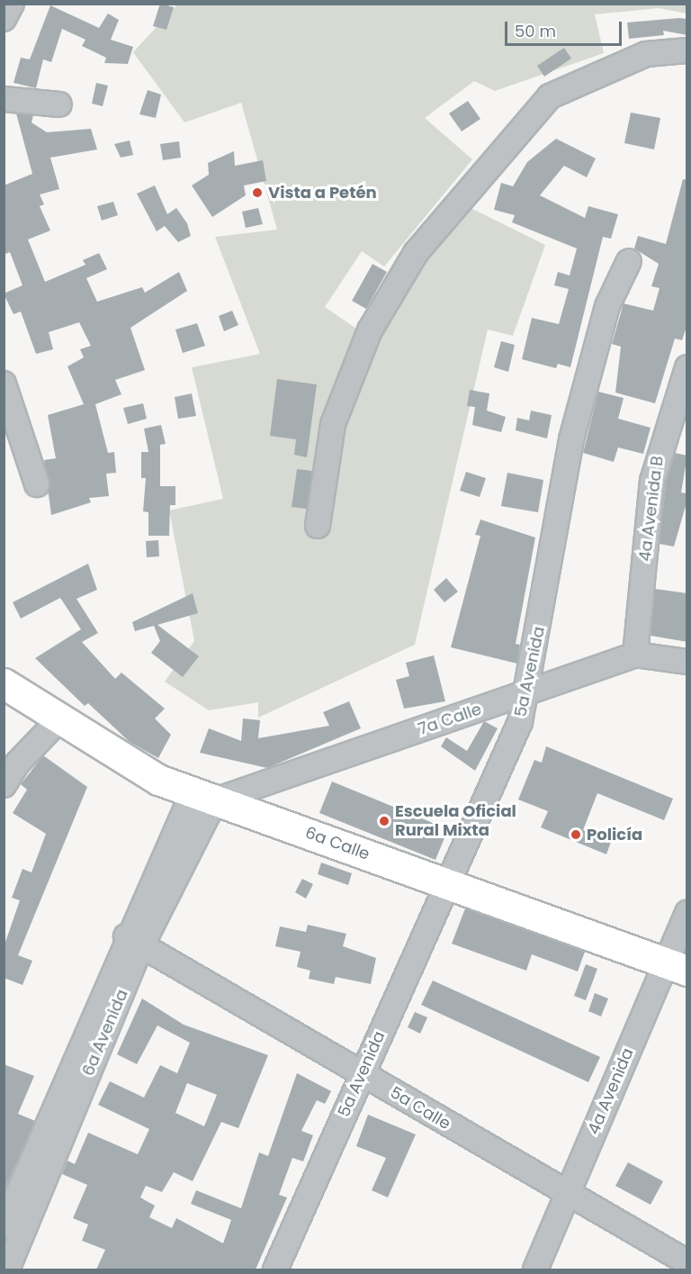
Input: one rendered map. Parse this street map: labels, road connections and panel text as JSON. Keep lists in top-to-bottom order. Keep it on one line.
{"streets":{"main road":["6a Calle"],"street":["4a Avenida B","5a Avenida","7a Calle","6a Avenida","4a Avenida","5a Calle"]},"crossings":[["4a Avenida B","7a Calle"],["5a Avenida","7a Calle"],["5a Avenida","6a Calle"],["5a Avenida","5a Calle"],["7a Calle","6a Calle"],["7a Calle","6a Avenida"],["6a Calle","6a Avenida"],["6a Calle","4a Avenida"],["6a Avenida","5a Calle"],["4a Avenida","5a Calle"]],"places":["Vista a Petén","Escuela Oficial Rural Mixta","Policía"],"scale_bar":"50 m"}
